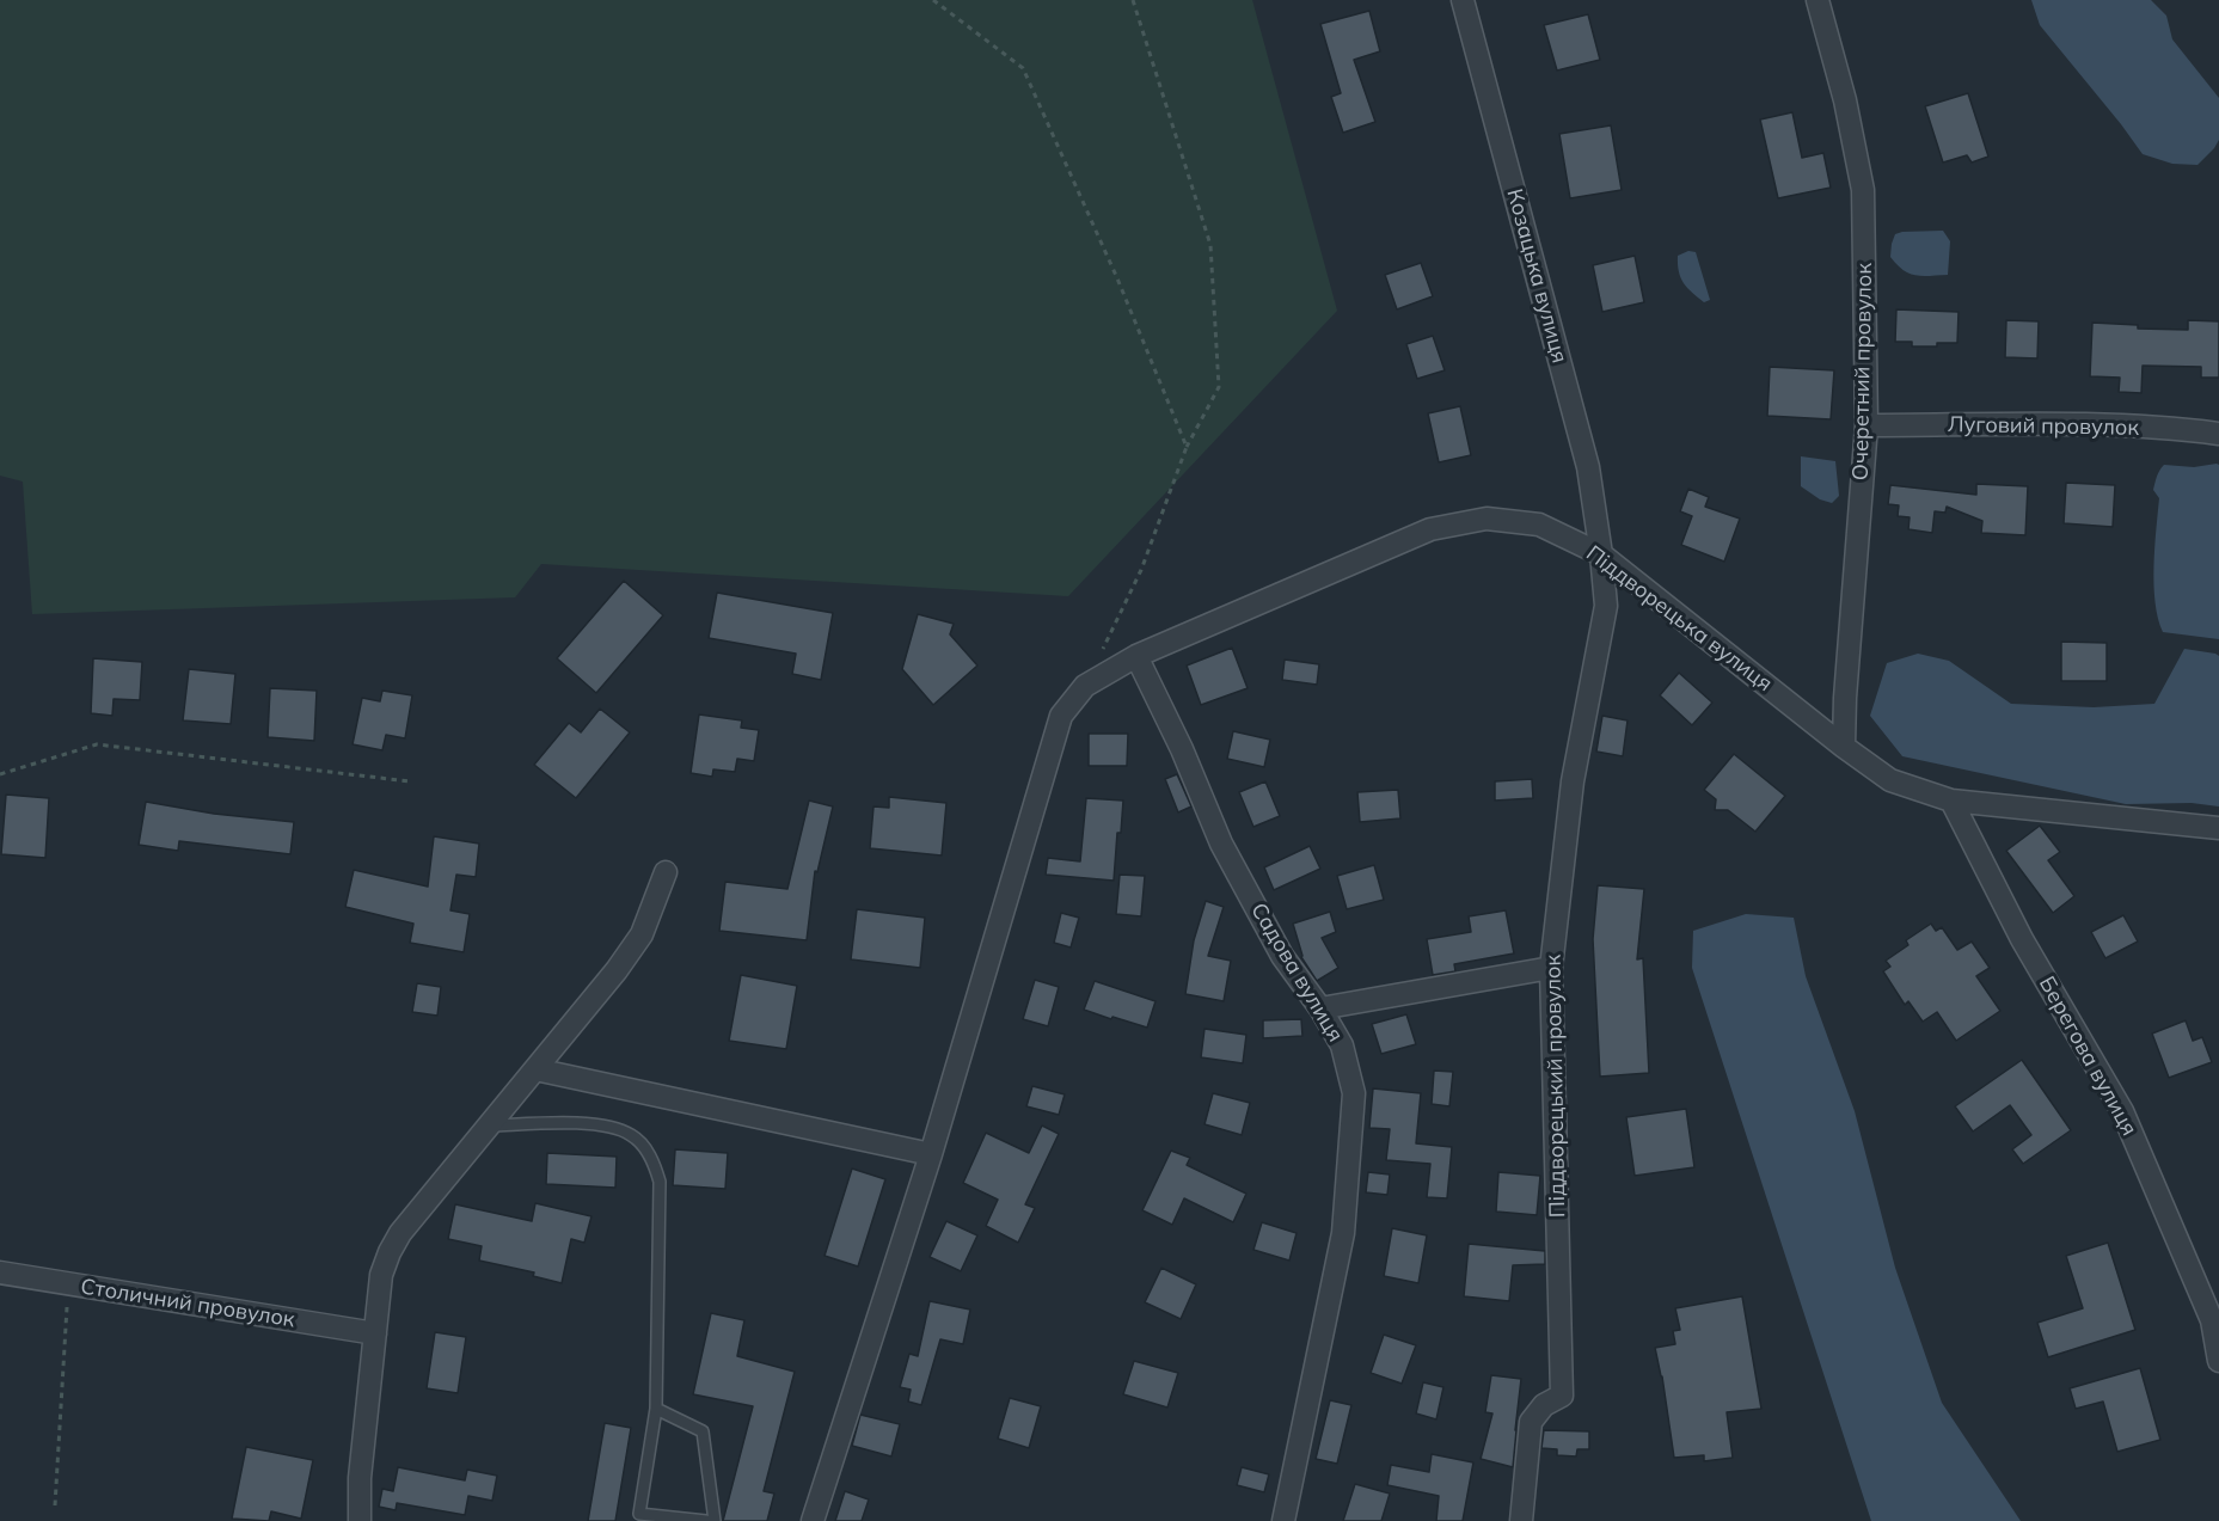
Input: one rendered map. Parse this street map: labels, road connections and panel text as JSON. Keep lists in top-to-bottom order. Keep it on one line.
{"streets":{"street":["Козацька вулиця","Очеретний провулок","Луговий провулок","Піддворецька вулиця","Садова вулиця","Берегова вулиця","Піддворецький провулок","Столичний провулок"]},"crossings":[["Козацька вулиця","Піддворецька вулиця"],["Козацька вулиця","Піддворецький провулок"],["Очеретний провулок","Луговий провулок"],["Очеретний провулок","Піддворецька вулиця"],["Піддворецька вулиця","Садова вулиця"],["Піддворецька вулиця","Берегова вулиця"],["Піддворецька вулиця","Піддворецький провулок"]]}
